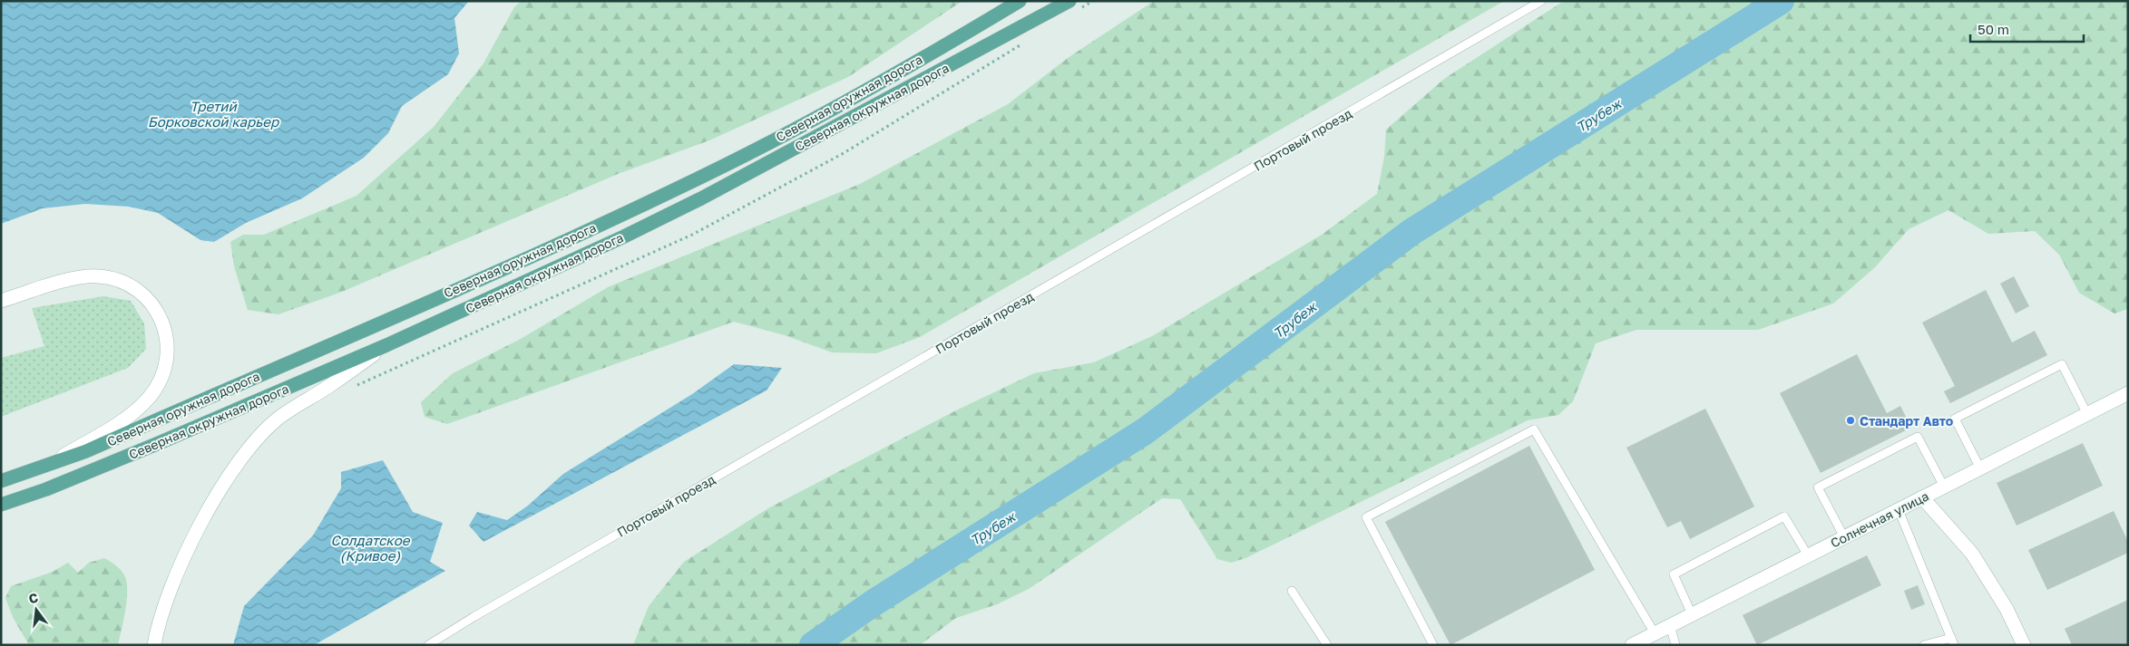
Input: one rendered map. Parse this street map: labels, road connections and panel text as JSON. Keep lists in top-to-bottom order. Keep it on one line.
{"streets":{"main road":["Северная оружная дорога","Северная окружная дорога","Солнечная улица"],"lane":["Портовый проезд"]},"water":["Третий Борковской карьер","Трубеж","Солдатское (Кривое)"],"places":["Стандарт Авто"],"scale_bar":"50 m","north":"top"}
